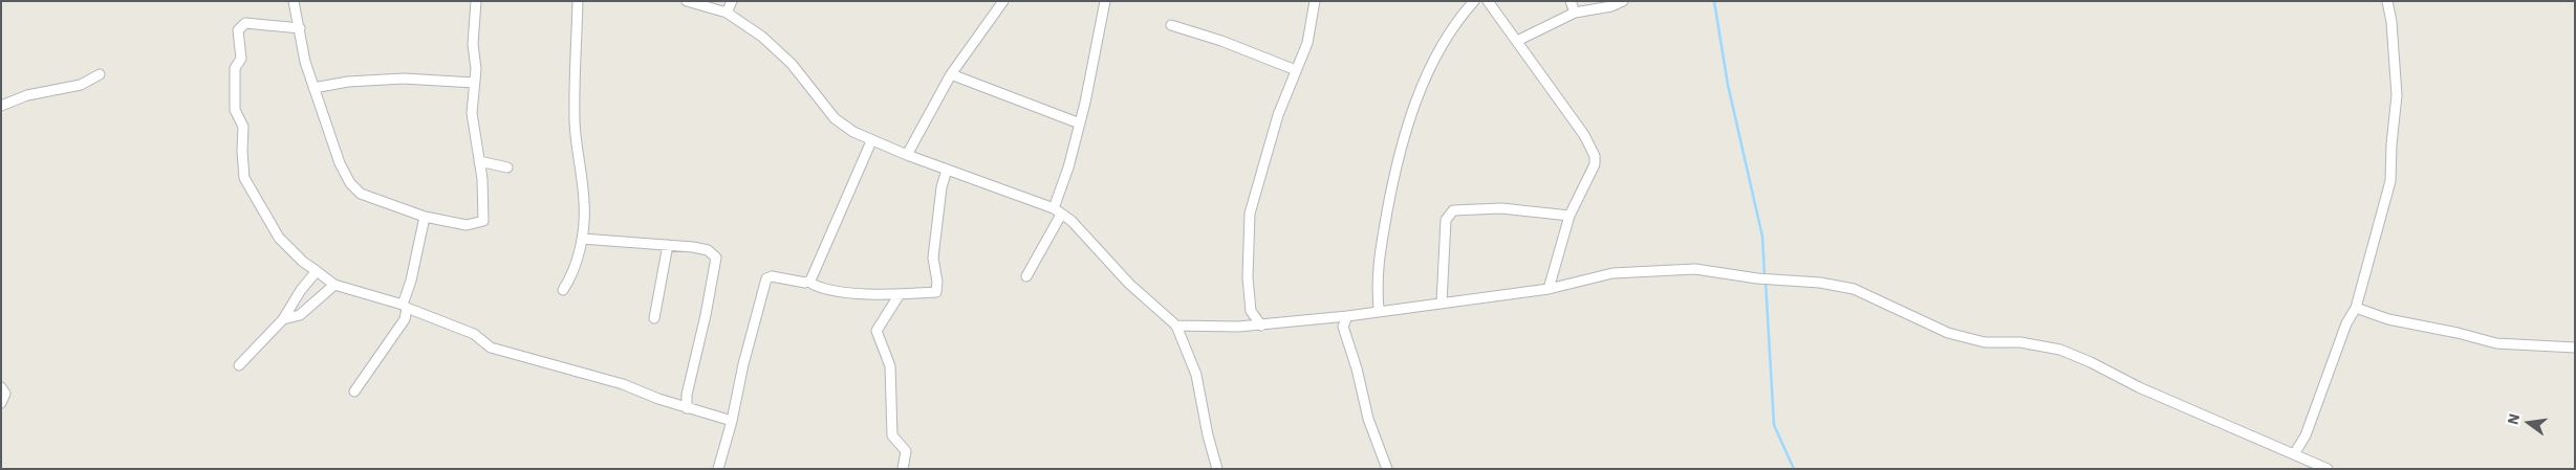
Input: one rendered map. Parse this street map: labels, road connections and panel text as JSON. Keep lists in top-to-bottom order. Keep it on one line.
{"north":"left"}
